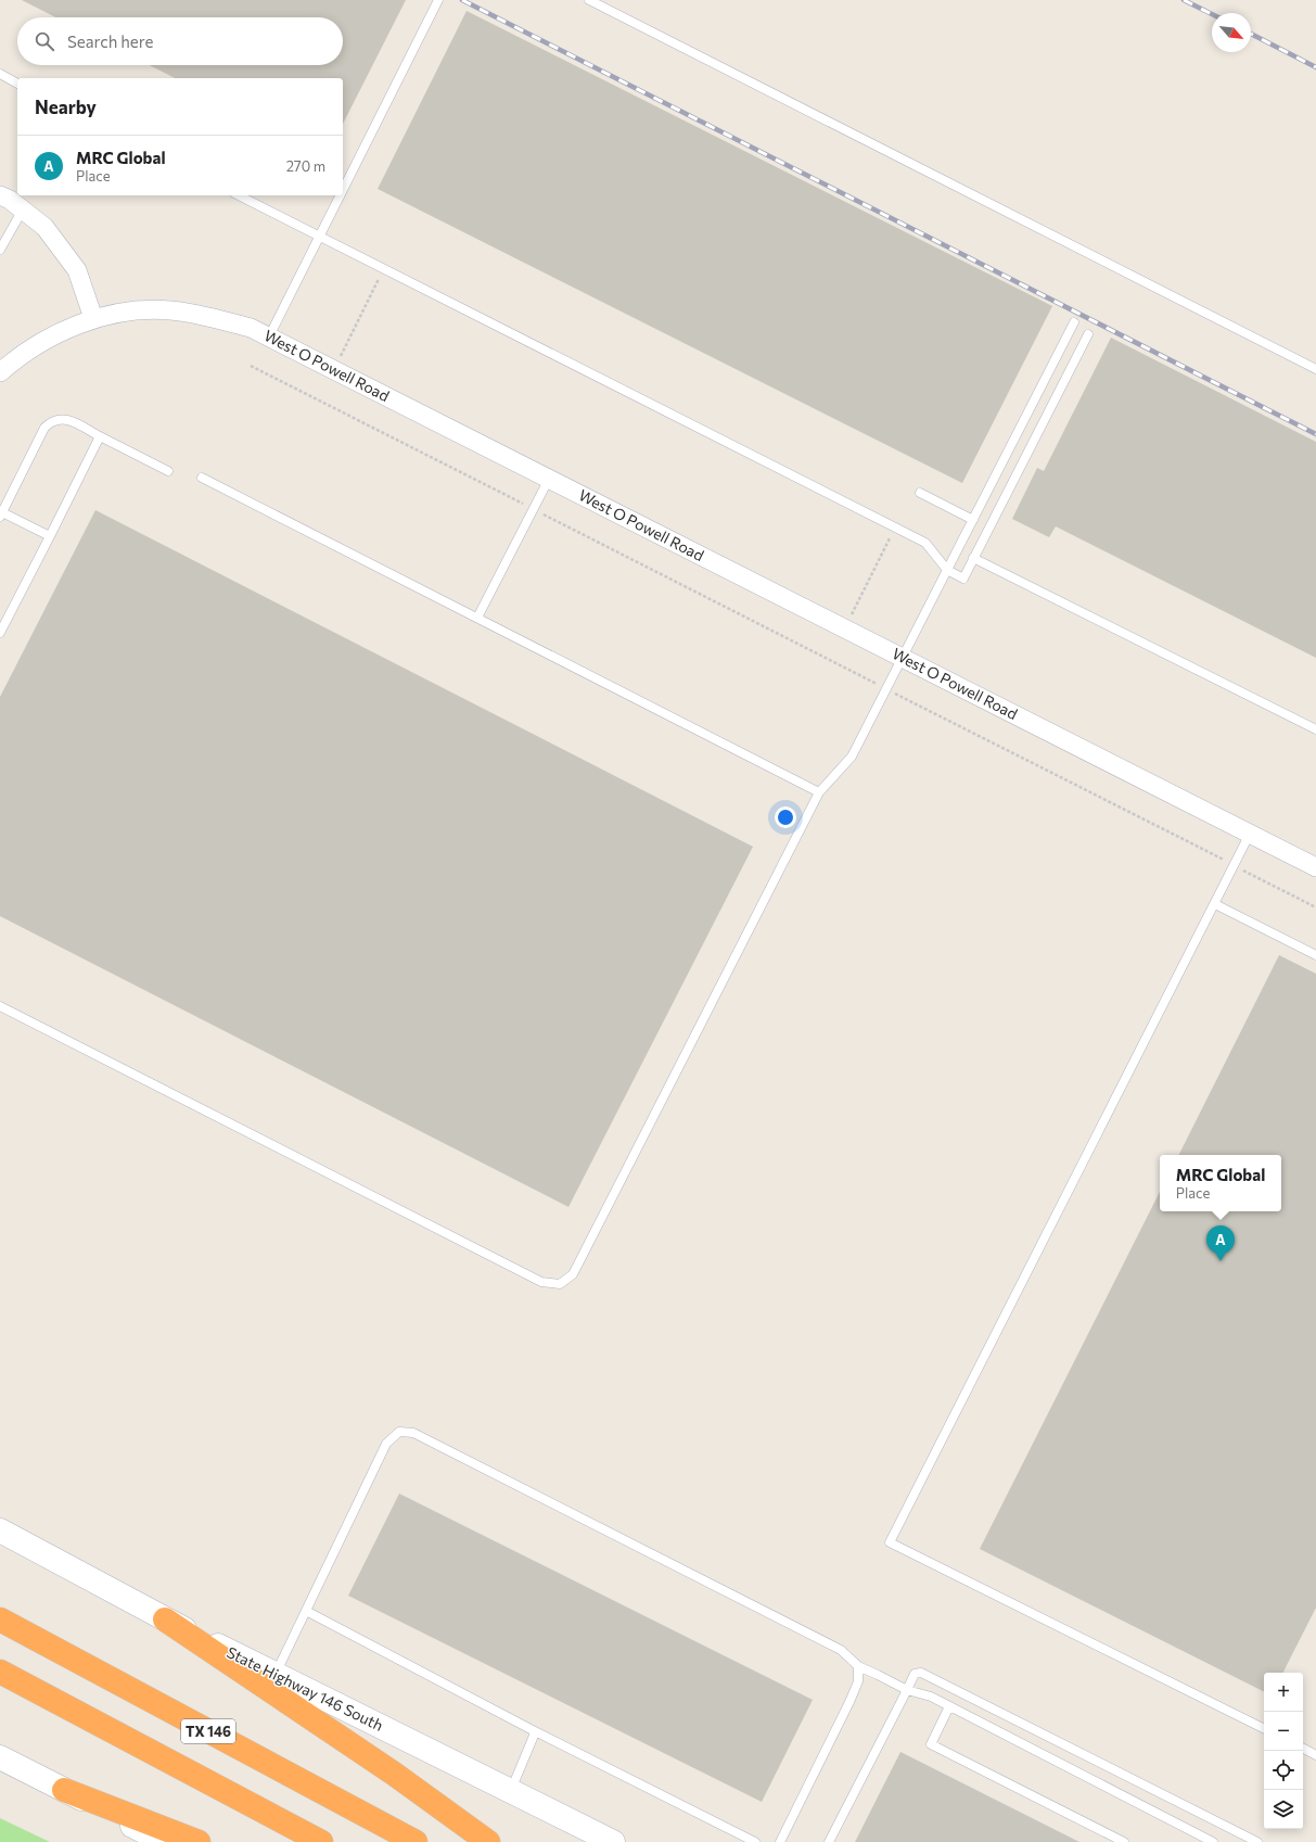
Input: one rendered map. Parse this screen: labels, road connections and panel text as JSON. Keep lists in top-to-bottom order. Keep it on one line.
{"streets":{"highway":["TX 146"],"main road":["State Highway 146 South"],"street":["West O Powell Road"]},"north":"bottom right","page":{"search":"Search here","heading":"Nearby","list":[{"mark":"A","name":"MRC Global","note":"Place","value":"270 m"}],"popup":["MRC Global","Place"],"pins":"A","map_buttons":["+","−"]}}
